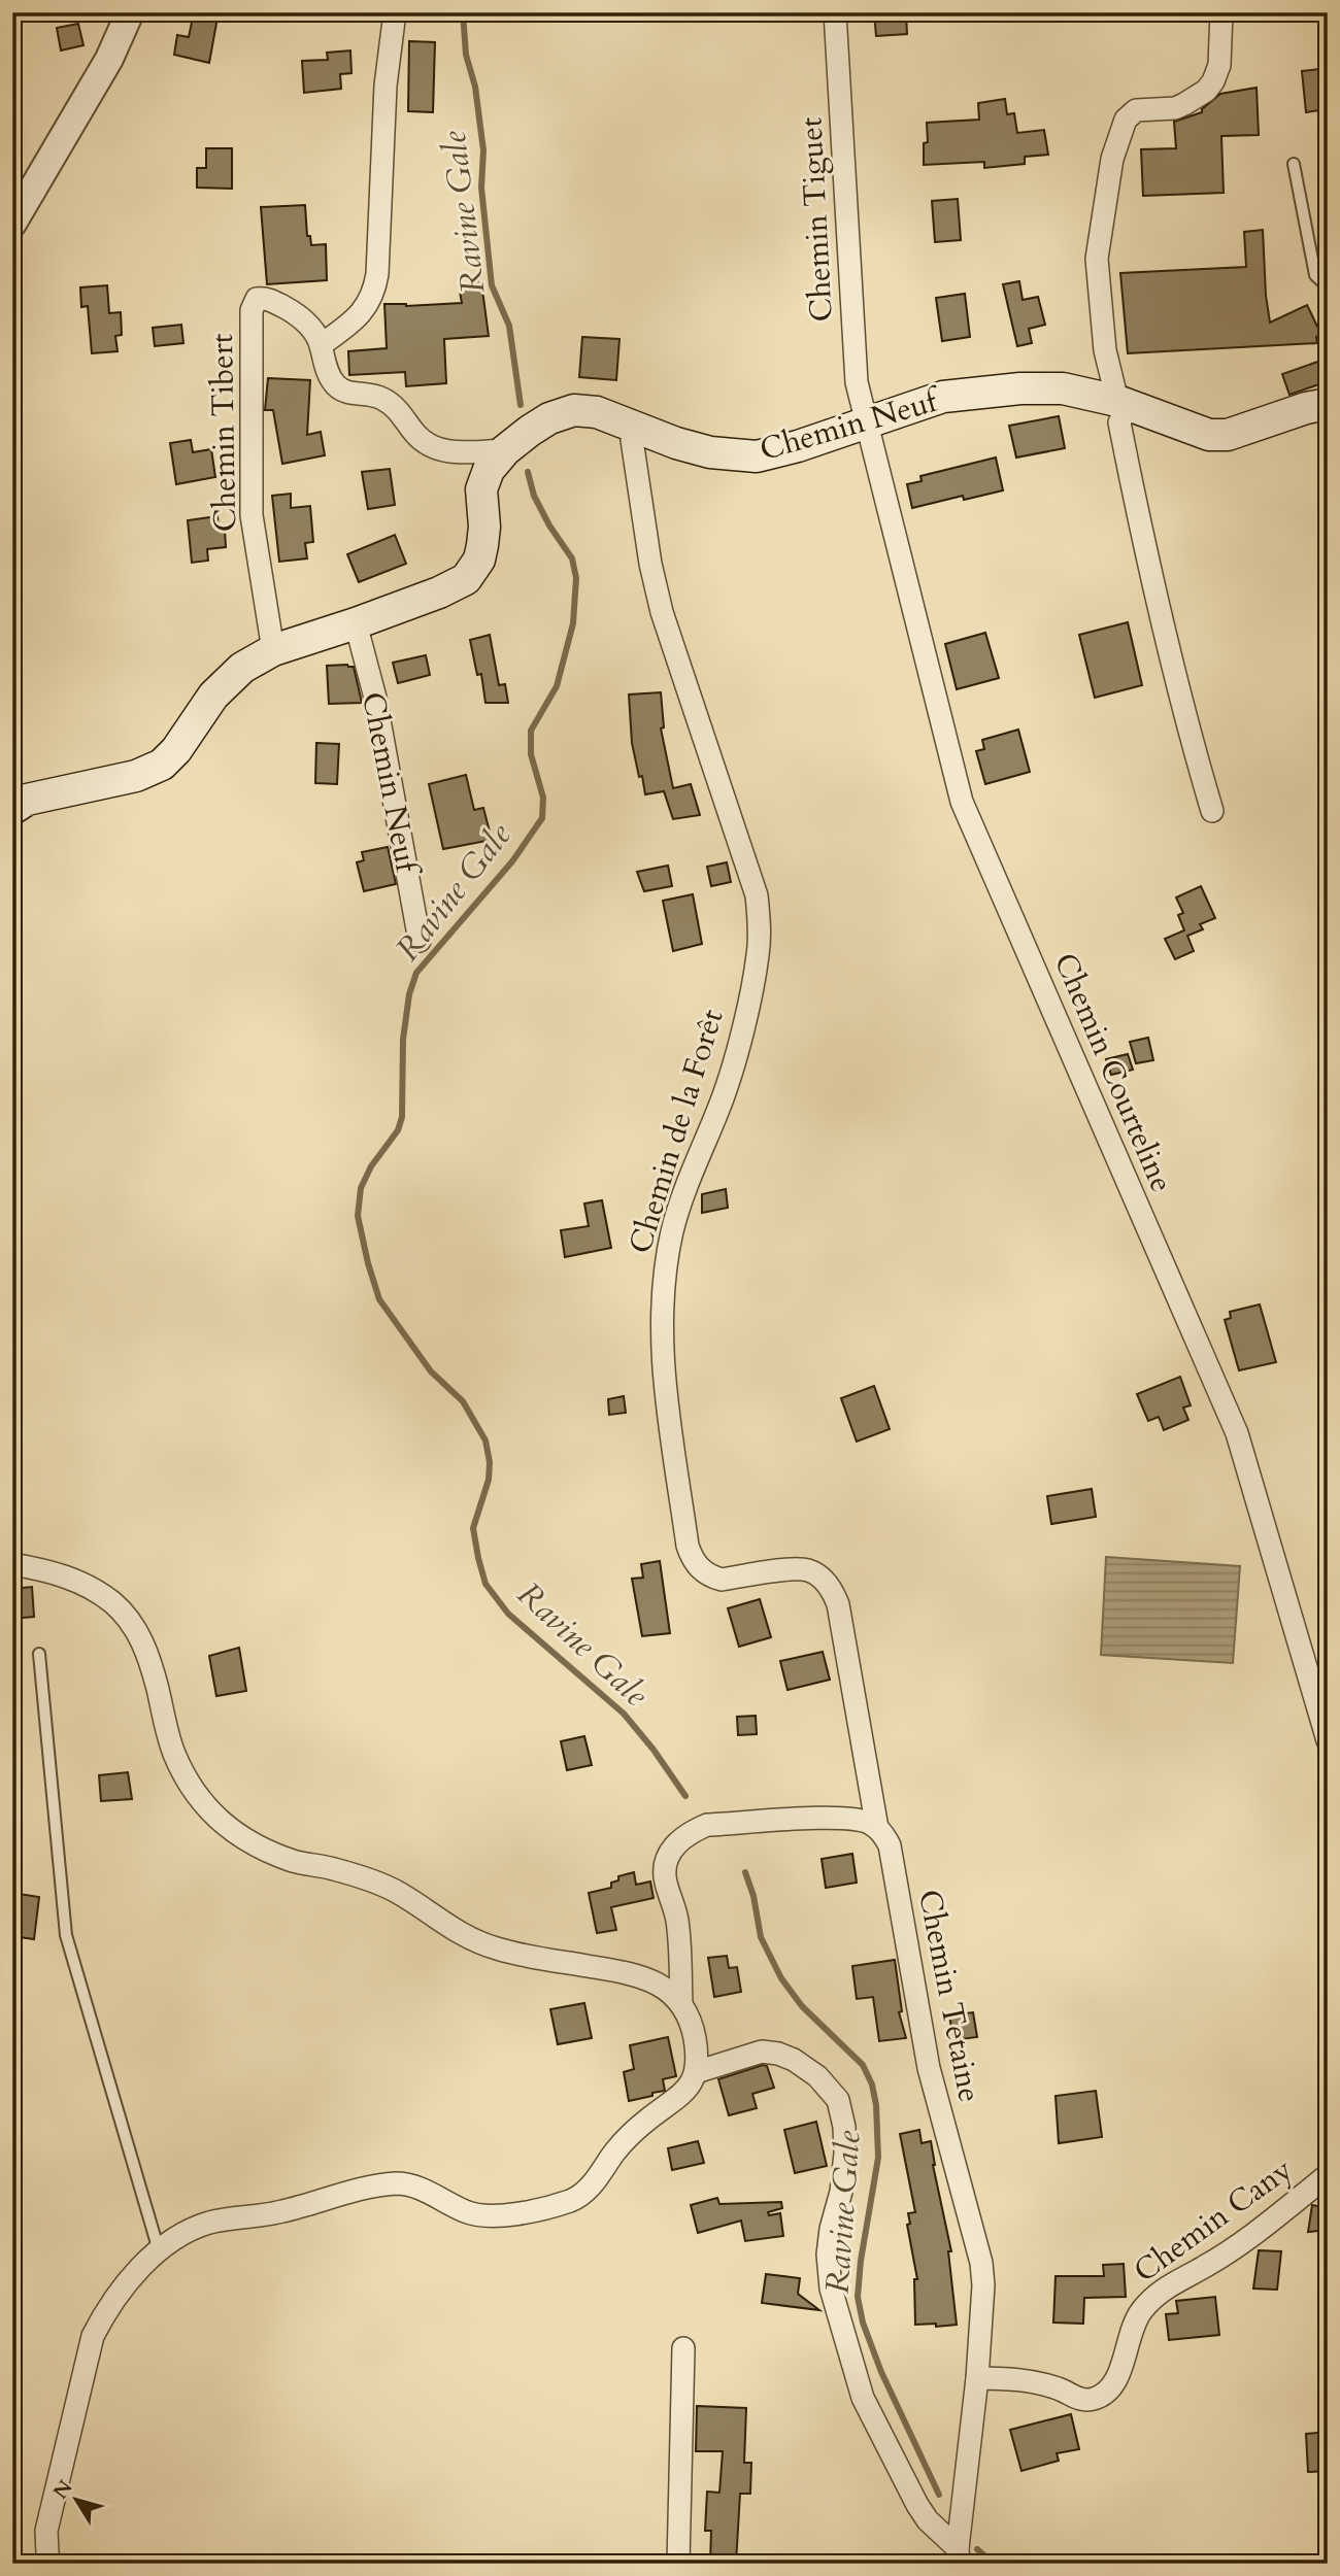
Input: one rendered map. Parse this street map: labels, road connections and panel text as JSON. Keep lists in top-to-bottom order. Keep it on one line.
{"streets":{"main road":["Chemin Neuf"],"street":["Chemin Tiguet","Chemin Tibert","Chemin Courteline","Chemin de la Forêt","Chemin Tetaine","Chemin Cany"]},"crossings":[["Chemin Tiguet","Chemin Neuf"],["Chemin Tiguet","Chemin Courteline"],["Chemin Neuf","Chemin Tibert"],["Chemin Neuf","Chemin Courteline"],["Chemin Neuf","Chemin de la Forêt"],["Chemin de la Forêt","Chemin Tetaine"],["Chemin Tetaine","Chemin Cany"]],"water":["Ravine Gale"],"north":"top left"}
